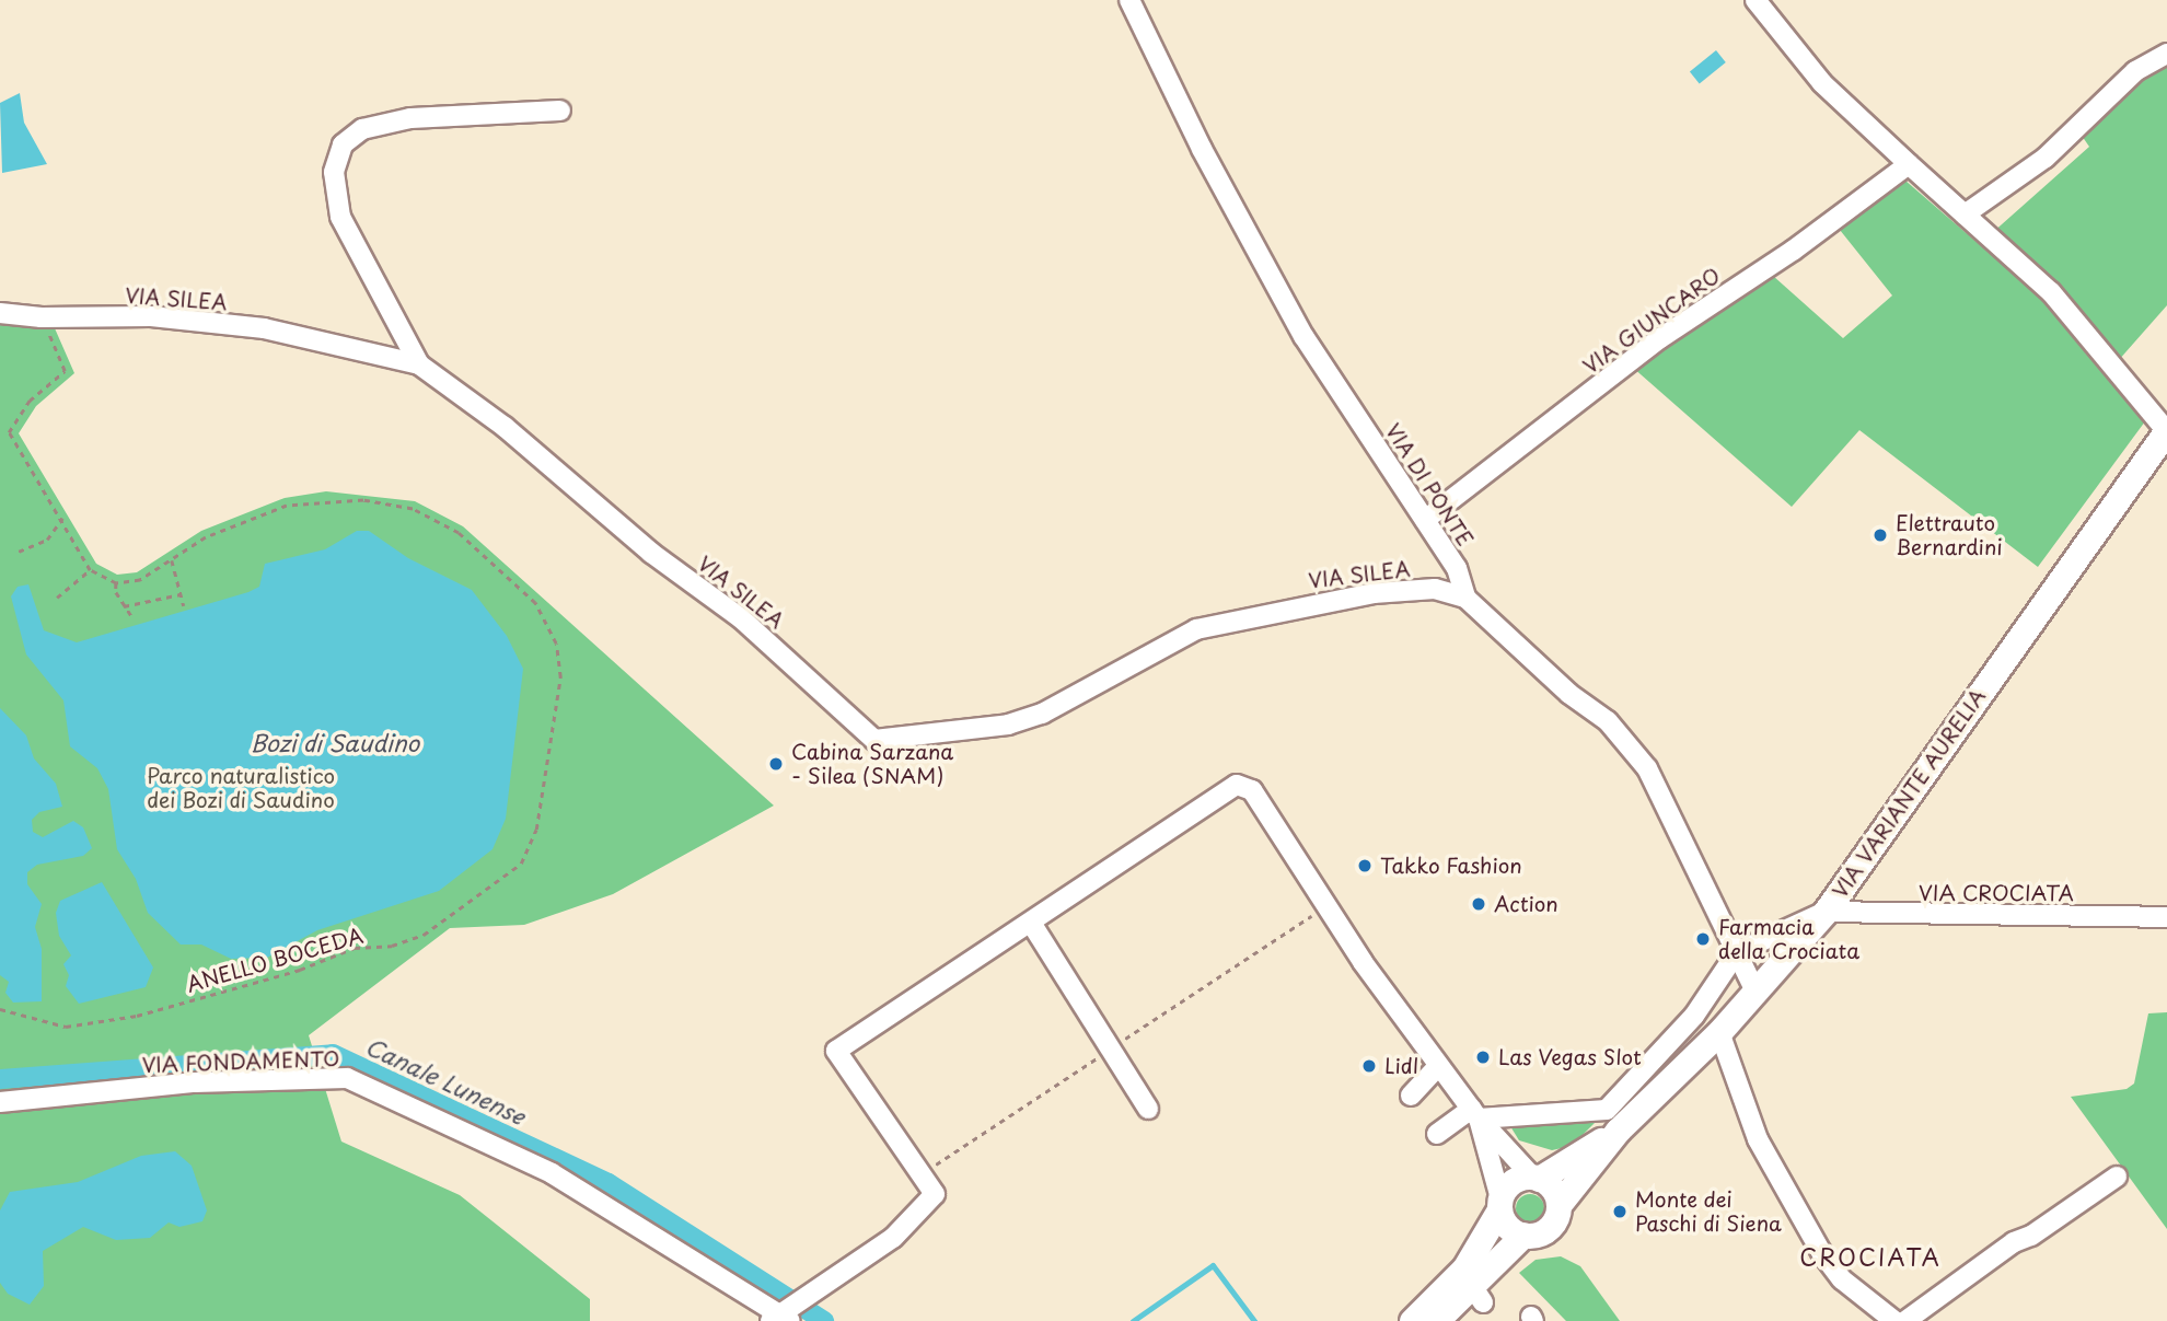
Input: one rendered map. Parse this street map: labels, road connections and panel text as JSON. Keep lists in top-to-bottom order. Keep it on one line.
{"streets":{"main road":["VIA VARIANTE AURELIA"],"street":["VIA SILEA","VIA GIUNCARO","VIA DI PONTE","VIA CROCIATA","VIA FONDAMENTO"],"path":["ANELLO BOCEDA"]},"crossings":[["VIA SILEA","VIA DI PONTE"],["VIA GIUNCARO","VIA DI PONTE"],["VIA DI PONTE","VIA VARIANTE AURELIA"],["VIA VARIANTE AURELIA","VIA CROCIATA"]],"districts":["CROCIATA"],"water":["Bozi di Saudino","Canale Lunense"],"parks":["Parco naturalistico dei Bozi di Saudino"],"places":["Elettrauto Bernardini","Cabina Sarzana - Silea (SNAM)","Takko Fashion","Action","Farmacia della Crociata","Las Vegas Slot","Lidl","Monte dei Paschi di Siena"]}
